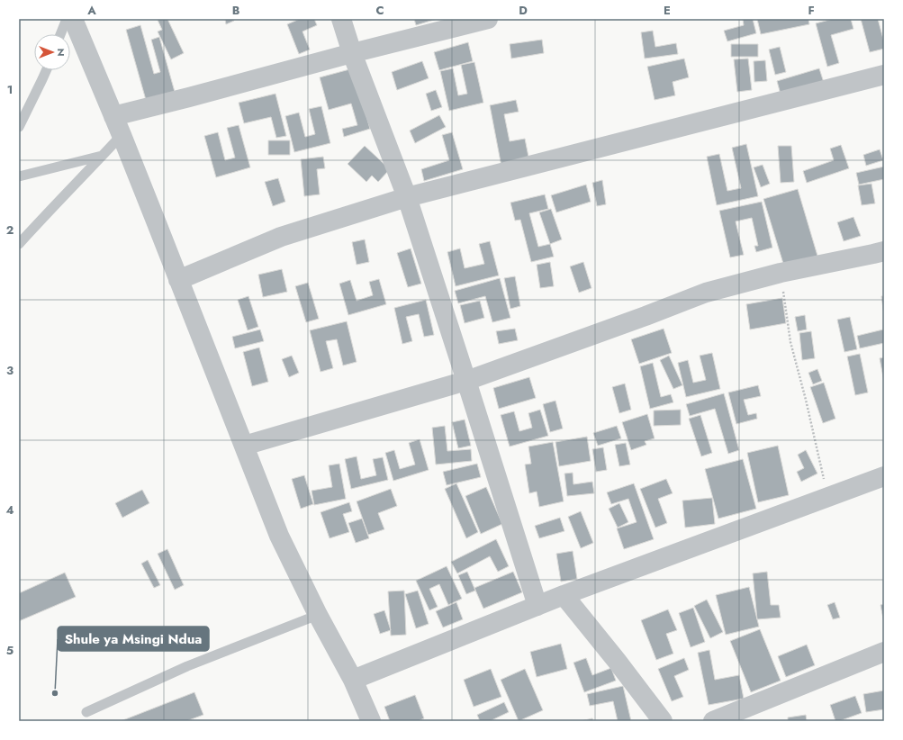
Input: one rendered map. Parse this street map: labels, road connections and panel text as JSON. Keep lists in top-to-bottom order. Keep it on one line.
{"places":["Shule ya Msingi Ndua"],"north":"right","grid":{"columns":["A","B","C","D","E","F"],"rows":["1","2","3","4","5"]}}
